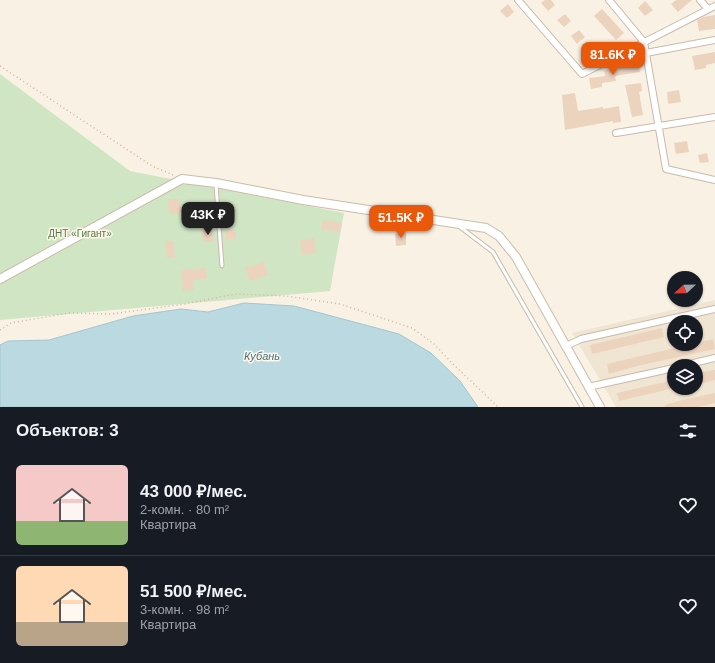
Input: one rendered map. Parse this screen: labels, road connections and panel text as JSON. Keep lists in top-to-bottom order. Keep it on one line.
{"water":["Кубань"],"parks":["ДНТ «Гигант»"],"north":"left","page":{"price":["81.6K ₽","43K ₽","51.5K ₽"],"heading":"Объектов: 3","list":[{"name":"43 000 ₽/мес.","note":"2-комн. · 80 m² · Квартира"},{"name":"51 500 ₽/мес.","note":"3-комн. · 98 m² · Квартира"}]}}
